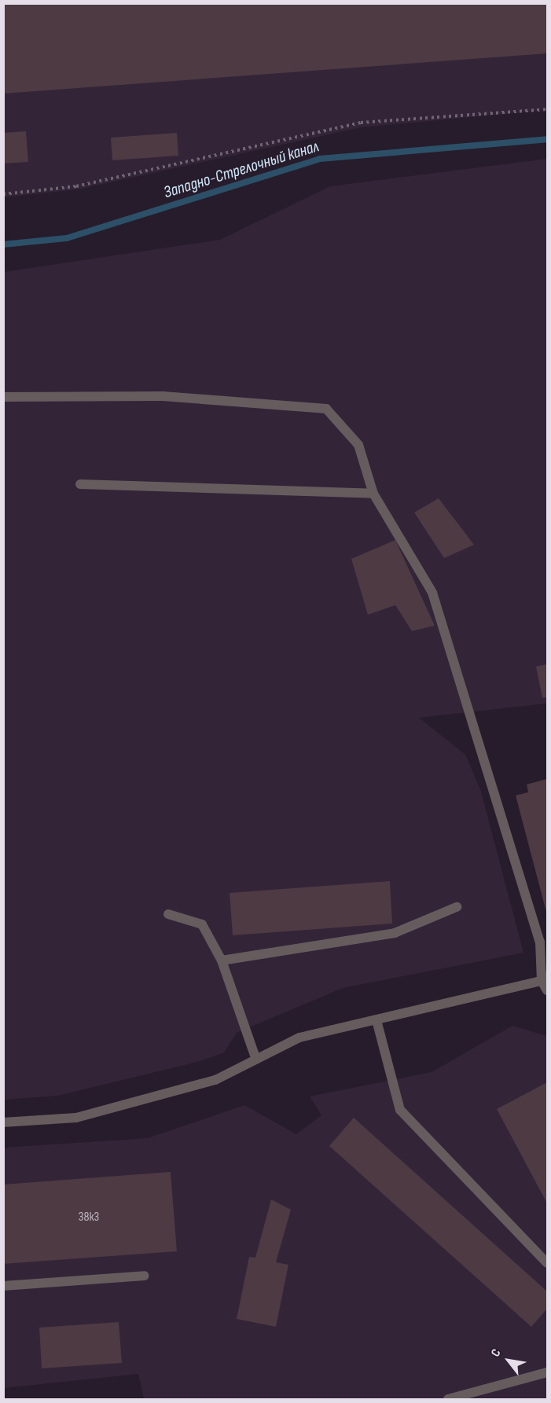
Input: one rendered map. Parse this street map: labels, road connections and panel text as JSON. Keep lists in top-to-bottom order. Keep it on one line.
{"water":["Западно-Стрелочный канал"],"house_numbers":["38к3"],"north":"top left"}
